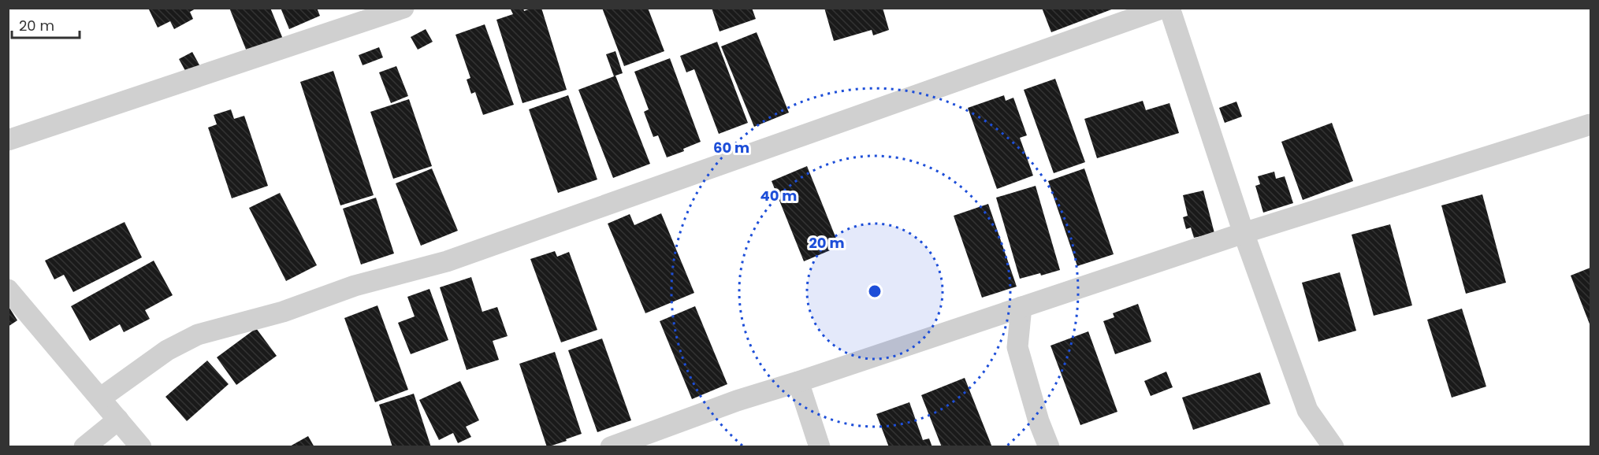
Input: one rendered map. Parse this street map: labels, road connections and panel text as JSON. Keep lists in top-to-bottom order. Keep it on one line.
{"scale_bar":"20 m","rings":["60 m","40 m","20 m"]}
